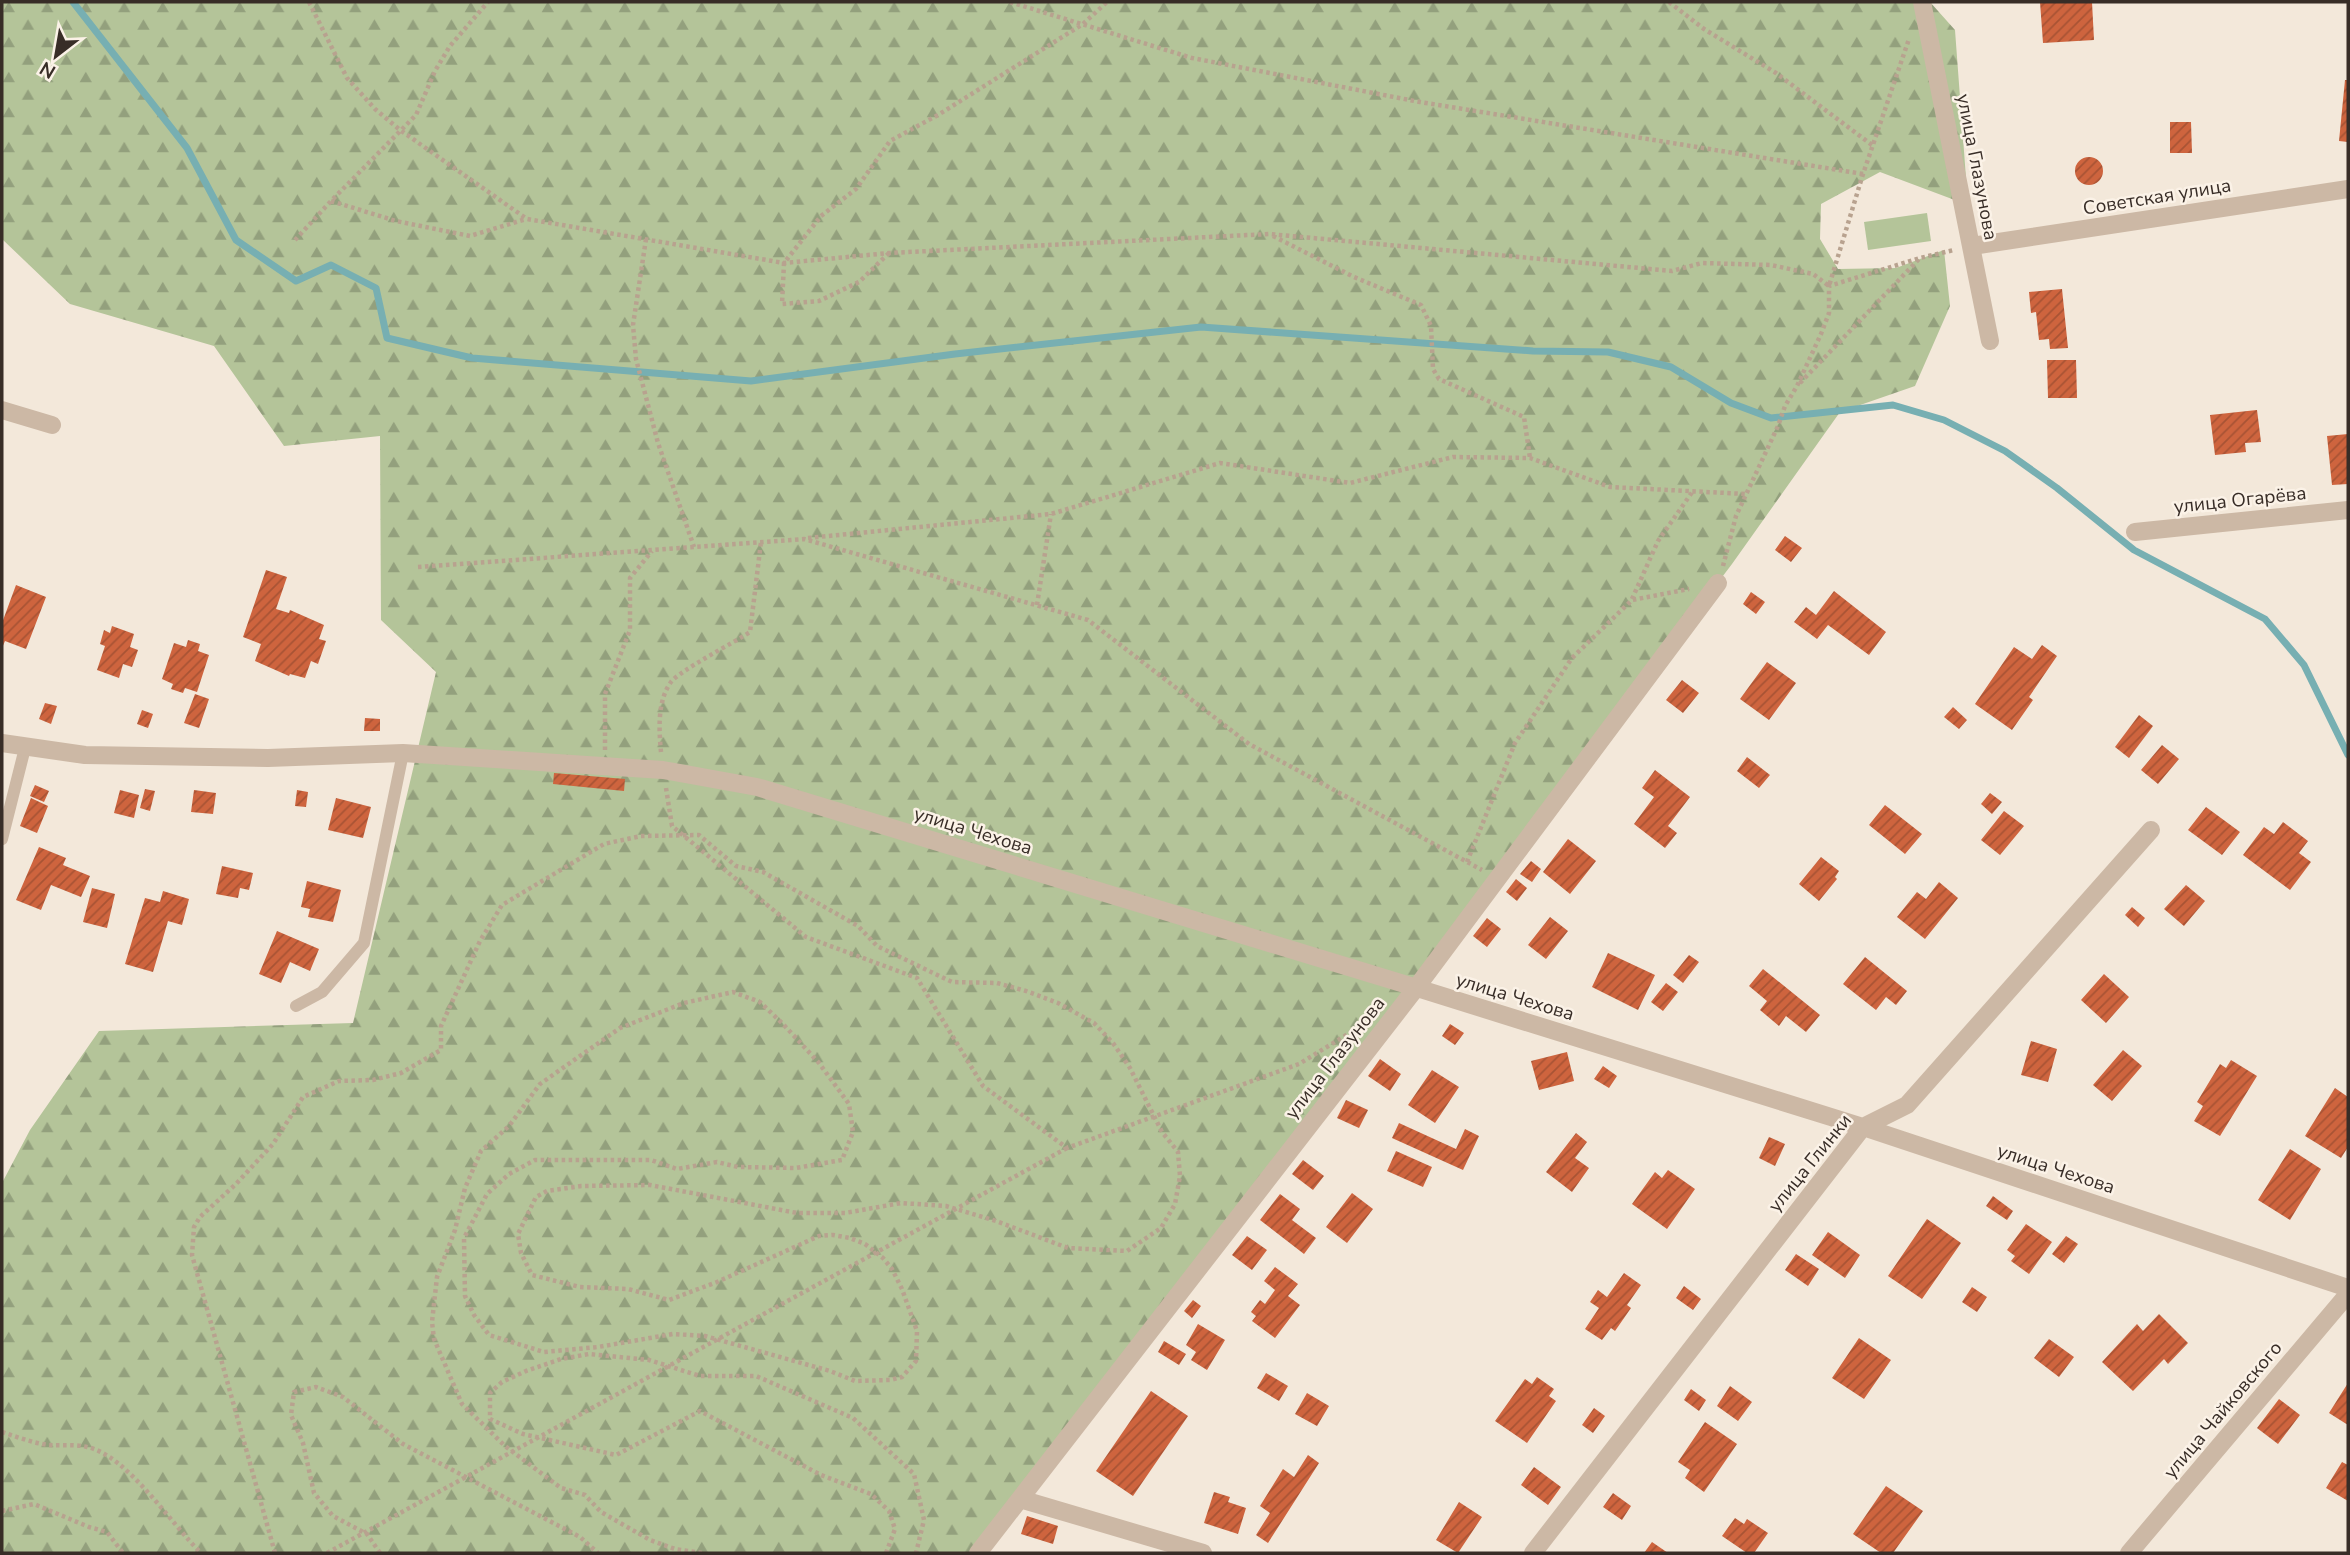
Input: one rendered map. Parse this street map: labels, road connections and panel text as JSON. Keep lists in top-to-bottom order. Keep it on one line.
{"streets":{"street":["улица Глазунова","Советская улица","улица Огарёва","улица Чехова","улица Глинки","улица Чайковского"]},"crossings":[["улица Глазунова","Советская улица"],["улица Глазунова","улица Чехова"],["улица Чехова","улица Глинки"]],"north":"bottom left"}
